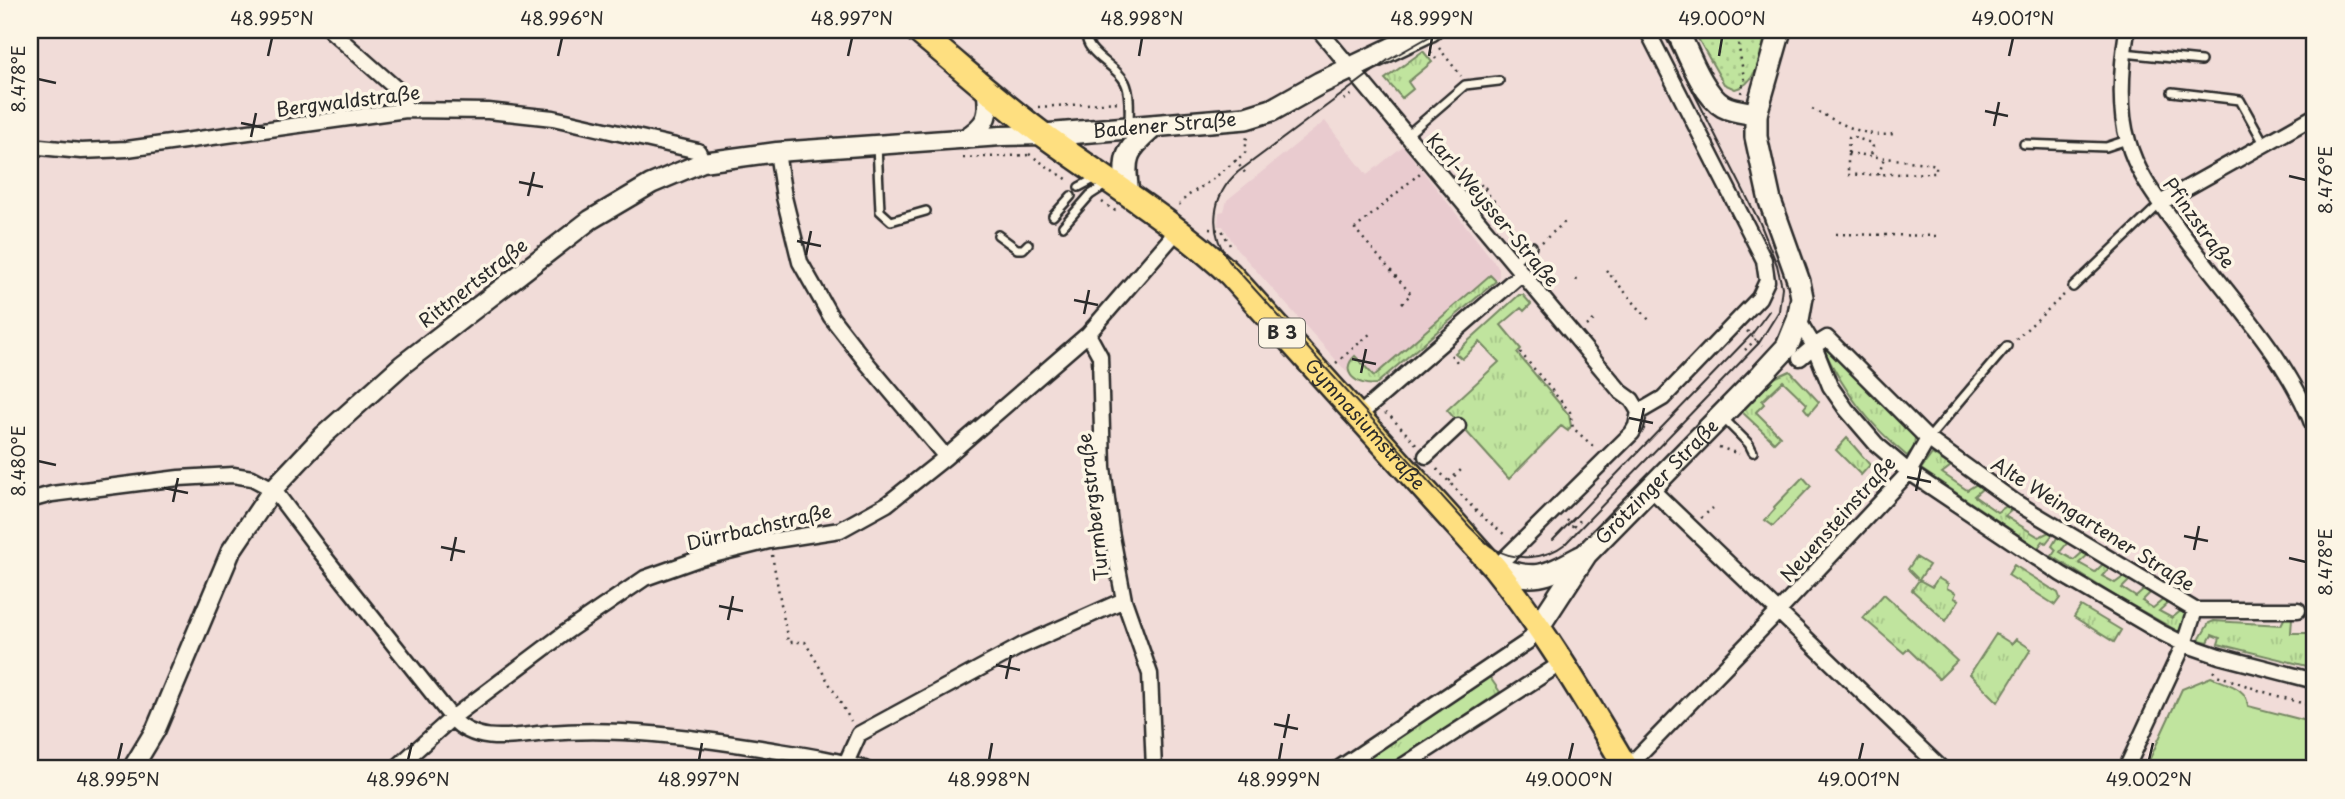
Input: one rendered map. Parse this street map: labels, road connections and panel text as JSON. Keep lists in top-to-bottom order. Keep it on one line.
{"streets":{"main road":["Badener Straße","B 3","Gymnasiumstraße","Grötzinger Straße"],"street":["Bergwaldstraße","Karl-Weysser-Straße","Pfinzstraße","Rittnertstraße","Turmbergstraße","Neuensteinstraße","Alte Weingartener Straße","Dürrbachstraße"]},"crossings":[["Bergwaldstraße","Rittnertstraße"],["Badener Straße","Karl-Weysser-Straße"],["Badener Straße","Rittnertstraße"],["Badener Straße","B 3"],["Badener Straße","Gymnasiumstraße"],["Rittnertstraße","B 3"],["Rittnertstraße","Gymnasiumstraße"],["B 3","Gymnasiumstraße"],["B 3","Neuensteinstraße"],["Gymnasiumstraße","Grötzinger Straße"],["Turmbergstraße","Dürrbachstraße"],["Neuensteinstraße","Alte Weingartener Straße"]],"coordinates":["48.995°N","48.996°N","48.997°N","48.998°N","48.999°N","49.000°N","49.001°N","8.478°E","8.476°E","8.480°E","49.002°N"]}
